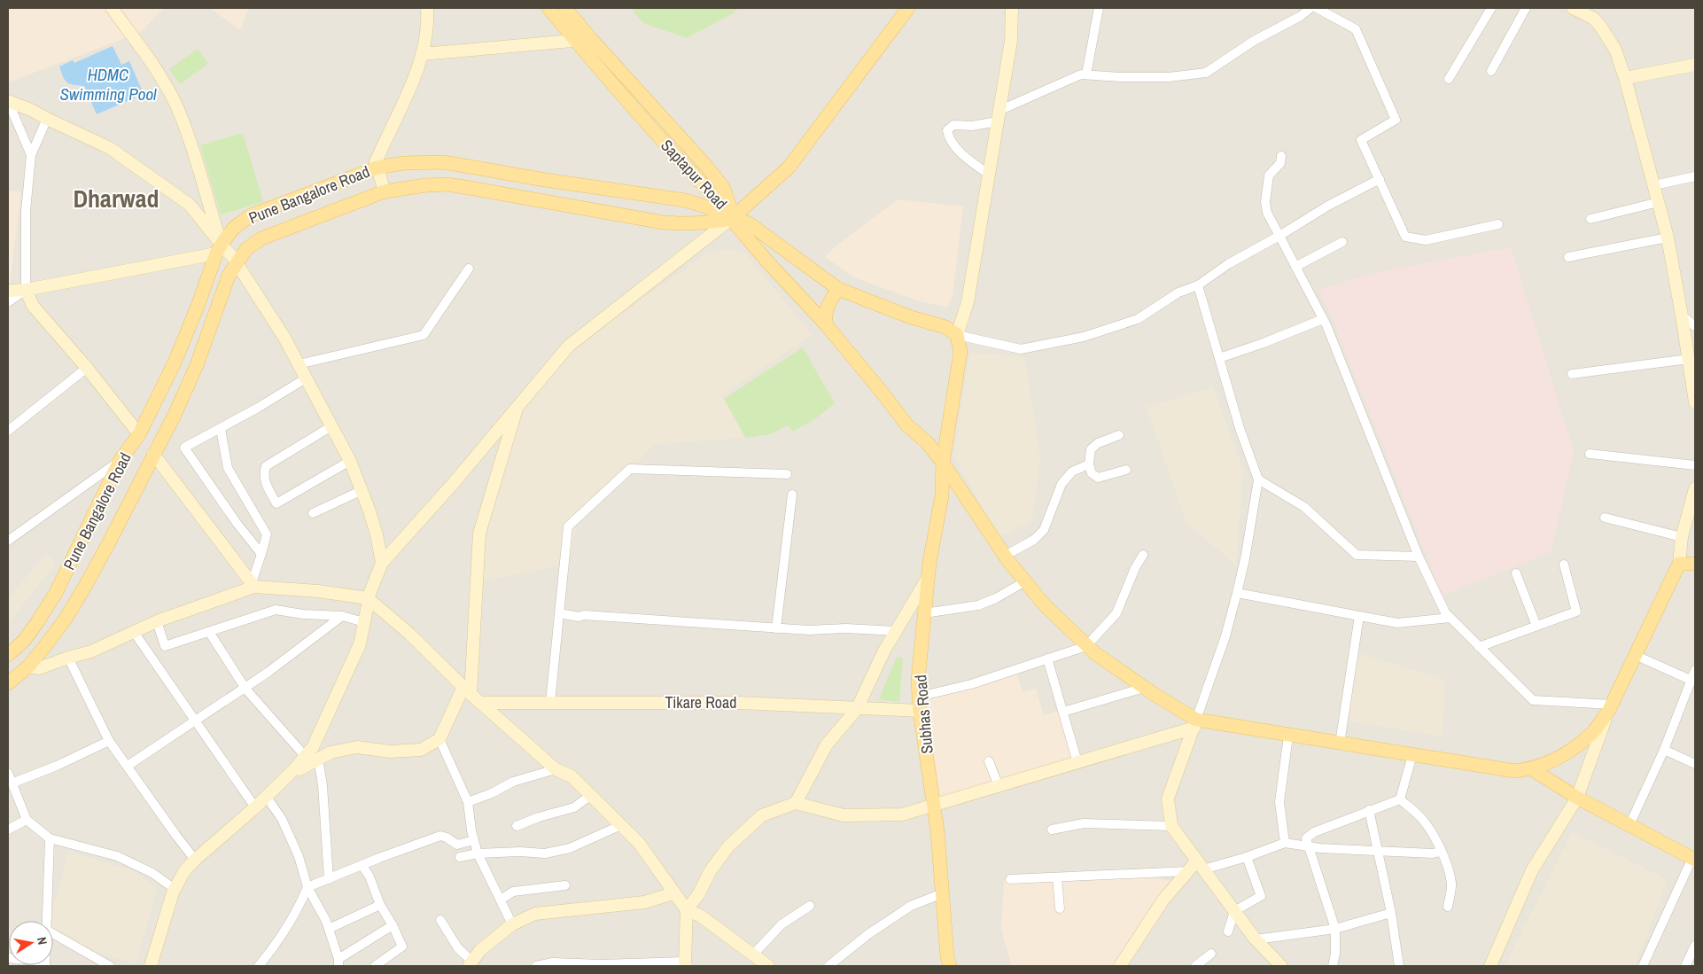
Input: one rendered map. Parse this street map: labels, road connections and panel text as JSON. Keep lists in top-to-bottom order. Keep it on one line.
{"streets":{"main road":["Saptapur Road","Pune Bangalore Road","Subhas Road"],"street":["Tikare Road"]},"crossings":[["Saptapur Road","Pune Bangalore Road"],["Tikare Road","Subhas Road"]],"districts":["Dharwad"],"water":["HDMC Swimming Pool"],"north":"right"}
